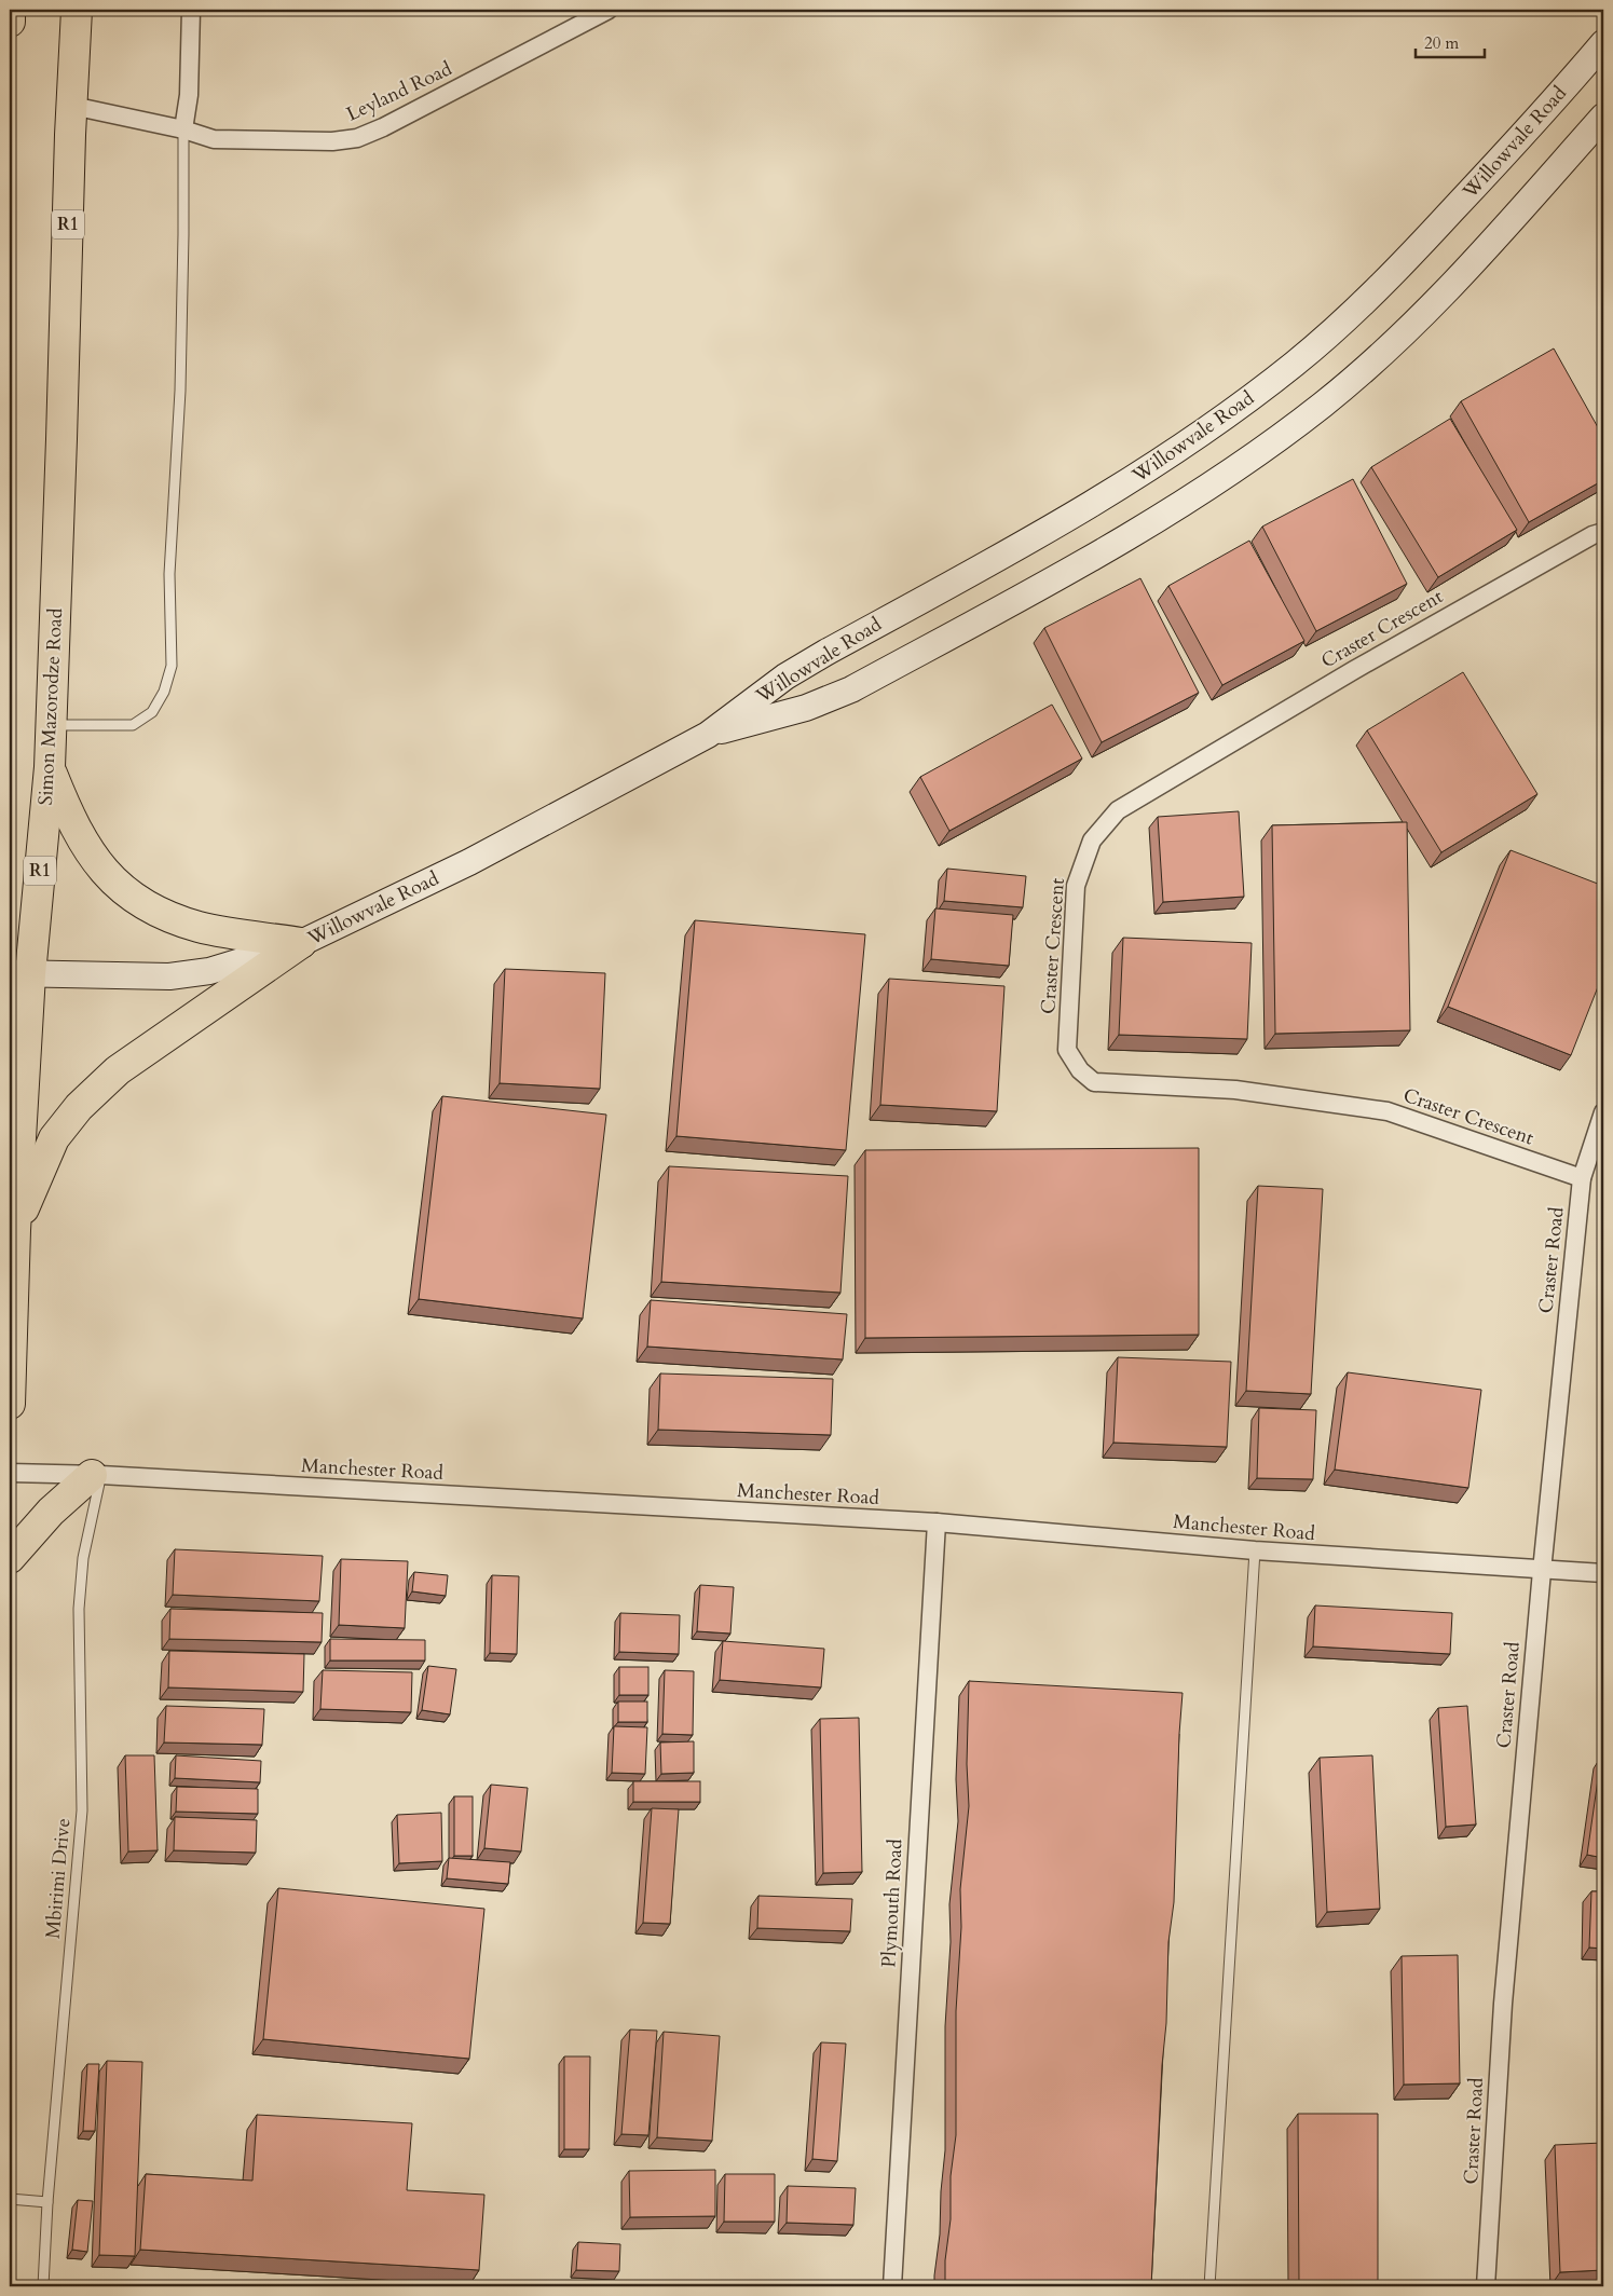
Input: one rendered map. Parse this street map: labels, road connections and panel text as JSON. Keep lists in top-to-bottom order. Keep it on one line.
{"streets":{"highway":["R1","Simon Mazorodze Road"],"main road":["Willowvale Road"],"street":["Leyland Road","Craster Crescent","Craster Road","Manchester Road","Plymouth Road"],"lane":["Mbirimi Drive"]},"crossings":[["Leyland Road","Simon Mazorodze Road"],["Willowvale Road","Simon Mazorodze Road"],["Craster Crescent","Craster Road"],["Craster Road","Manchester Road"],["Manchester Road","Mbirimi Drive"],["Manchester Road","Plymouth Road"]],"scale_bar":"20 m"}
